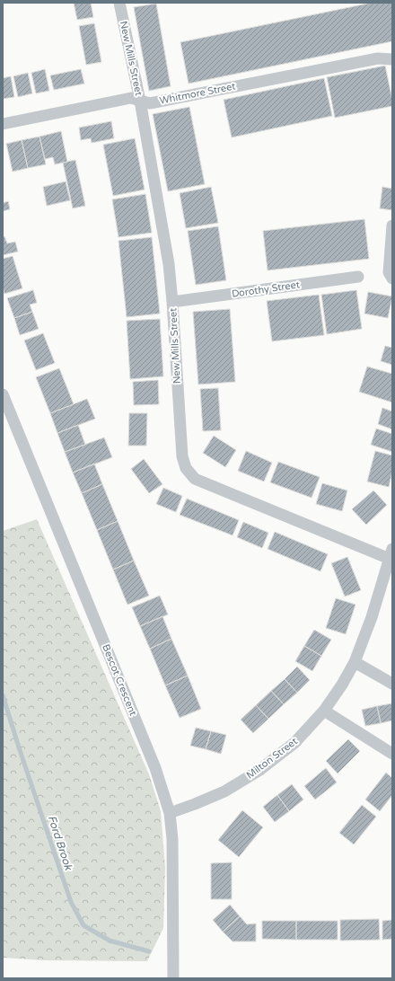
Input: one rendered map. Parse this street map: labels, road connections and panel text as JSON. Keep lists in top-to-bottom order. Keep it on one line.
{"streets":{"street":["New Mills Street","Whitmore Street","Dorothy Street","Bescot Crescent","Milton Street"]},"crossings":[["New Mills Street","Whitmore Street"],["New Mills Street","Dorothy Street"],["New Mills Street","Milton Street"],["Bescot Crescent","Milton Street"]],"water":["Ford Brook"]}
